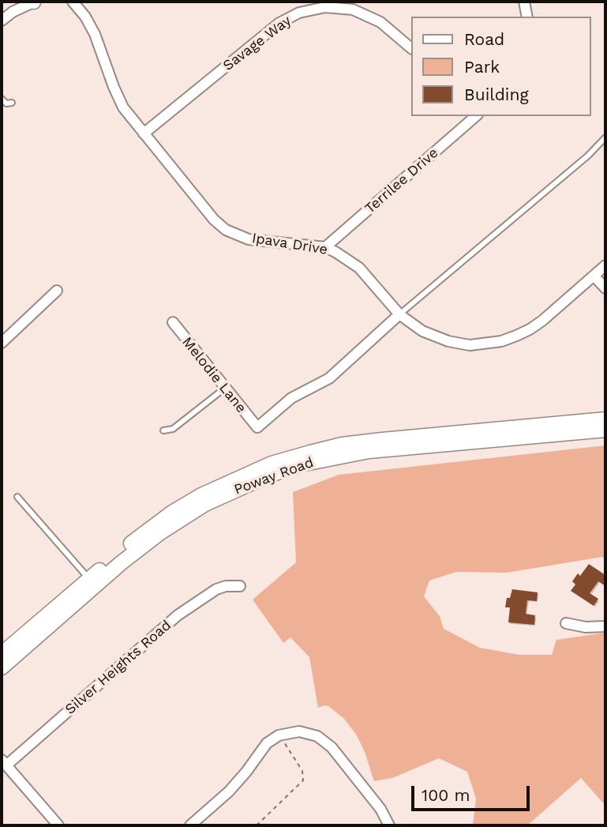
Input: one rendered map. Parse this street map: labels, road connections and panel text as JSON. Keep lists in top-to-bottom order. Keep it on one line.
{"streets":{"main road":["Poway Road"],"street":["Savage Way","Terrilee Drive","Ipava Drive","Melodie Lane","Silver Heights Road"]},"crossings":[["Savage Way","Ipava Drive"],["Terrilee Drive","Ipava Drive"],["Ipava Drive","Melodie Lane"]],"legend":["Road","Park","Building"],"scale_bar":"100 m"}
